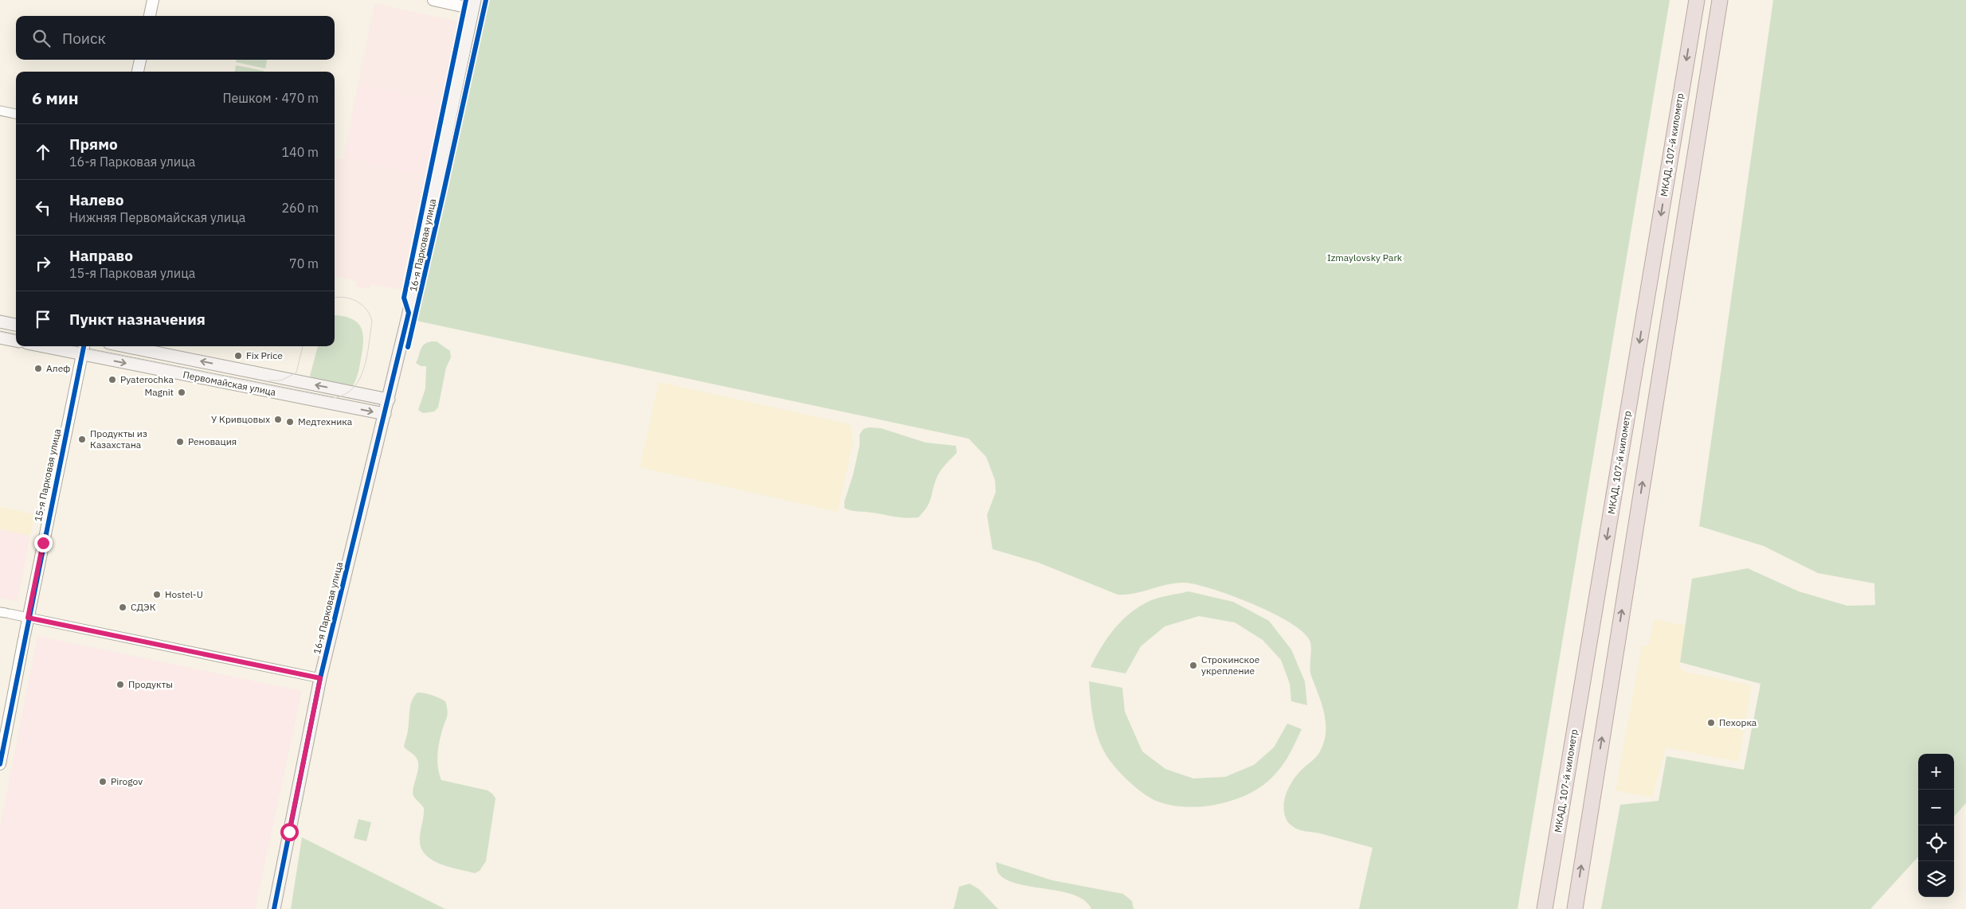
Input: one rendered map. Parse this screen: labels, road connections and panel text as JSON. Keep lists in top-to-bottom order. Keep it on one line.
{"streets":{"highway":["МКАД, 107-й километр"],"main road":["16-я Парковая улица","Первомайская улица"],"street":["15-я Парковая улица"]},"crossings":[["16-я Парковая улица","Первомайская улица"],["Первомайская улица","15-я Парковая улица"]],"parks":["Izmaylovsky Park"],"places":["Fix Price","Алеф","Pyaterochka","Magnit","У Кривцовых","Медтехника","Продукты из Казахстана","Реновация","Hostel-U","СДЭК","Строкинское укрепление","Продукты","Пехорка","Pirogov"],"page":{"search":"Поиск","heading":["6 мин","Пешком · 470 m"],"list":[["Прямо","16-я Парковая улица","140 m"],["Налево","Нижняя Первомайская улица","260 m"],["Направо","15-я Парковая улица","70 m"],"Пункт назначения"],"map_buttons":["+","−"]}}
